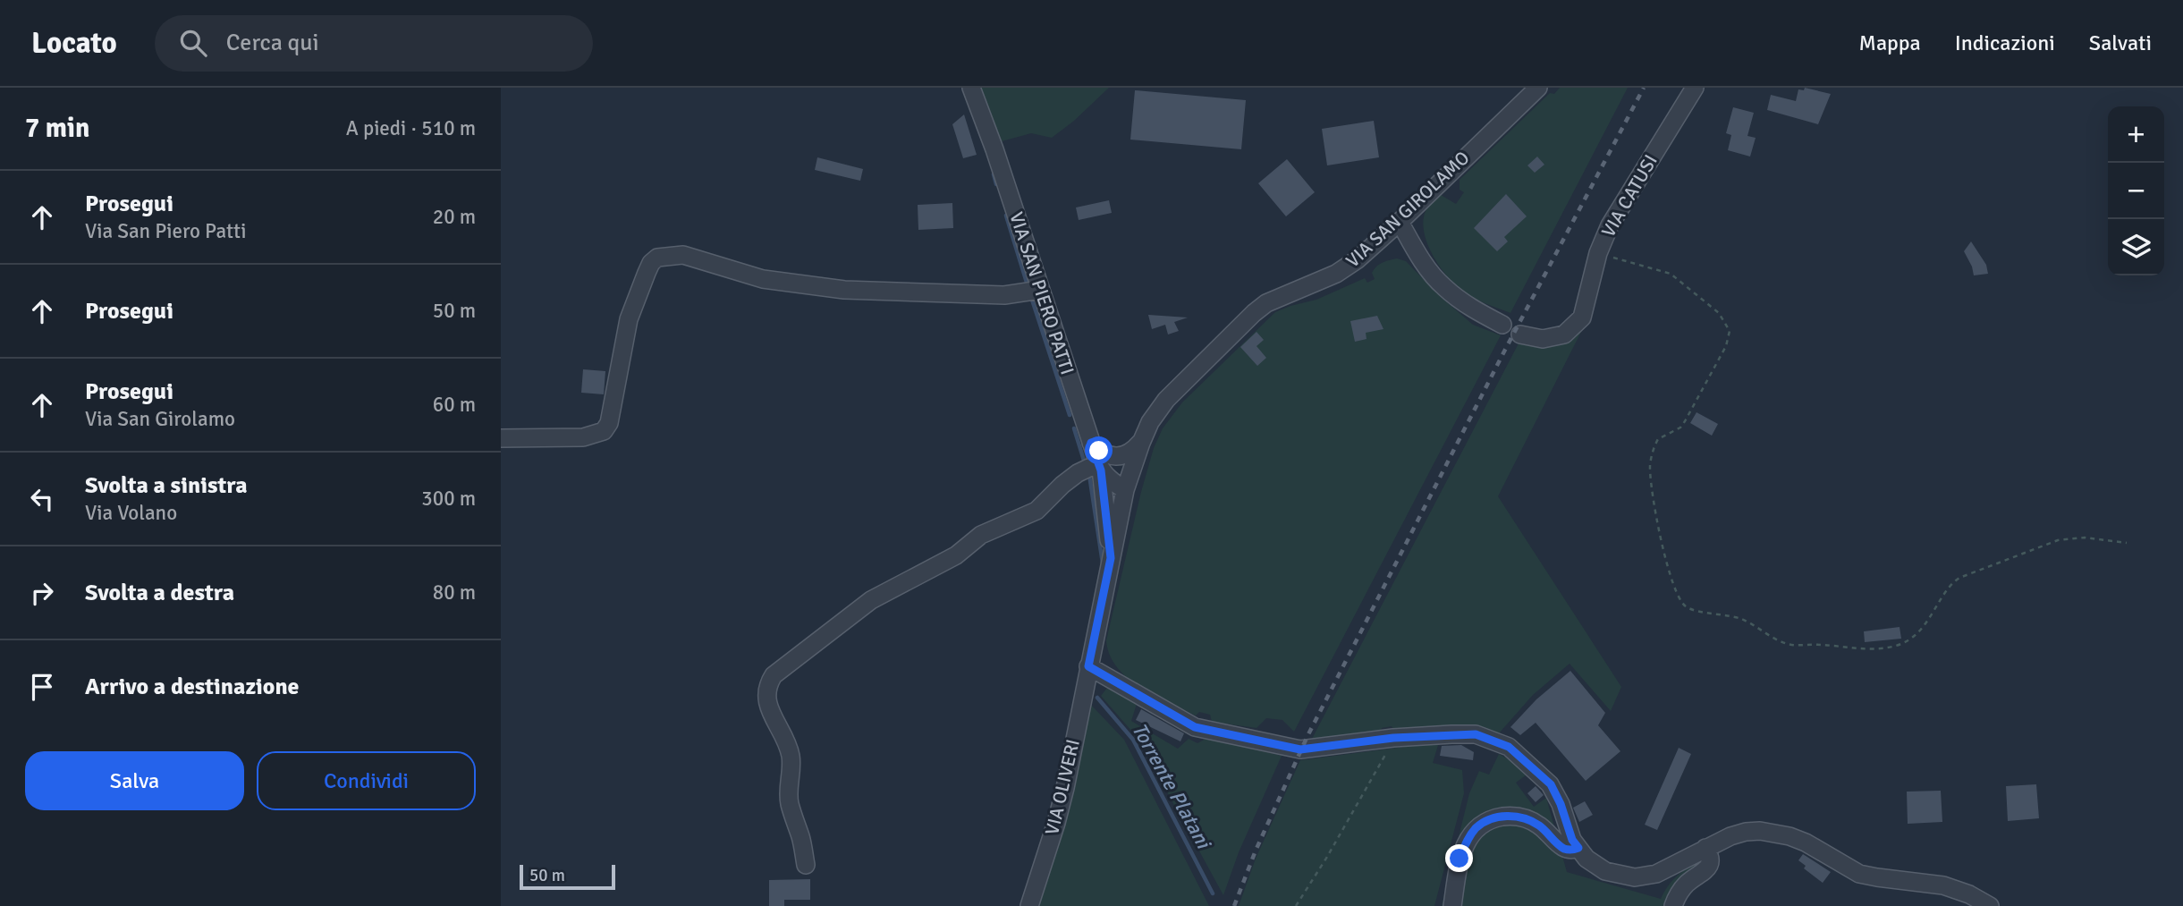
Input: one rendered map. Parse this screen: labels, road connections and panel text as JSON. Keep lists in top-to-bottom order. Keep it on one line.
{"streets":{"street":["VIA CATUSI","VIA SAN GIROLAMO","VIA SAN PIERO PATTI","VIA OLIVERI"]},"crossings":[["VIA SAN GIROLAMO","VIA SAN PIERO PATTI"],["VIA SAN GIROLAMO","VIA OLIVERI"]],"water":["Torrente Platani"],"scale_bar":"50 m","page":{"header":"Locato","search":"Cerca qui","nav":["Mappa","Indicazioni","Salvati"],"heading":["7 min","A piedi · 510 m"],"map_buttons":["+","−"],"list":[["Prosegui","Via San Piero Patti","20 m"],["Prosegui","50 m"],["Prosegui","Via San Girolamo","60 m"],["Svolta a sinistra","Via Volano","300 m"],["Svolta a destra","80 m"],"Arrivo a destinazione"],"buttons":["Salva","Condividi"],"scale":"50 m"}}
